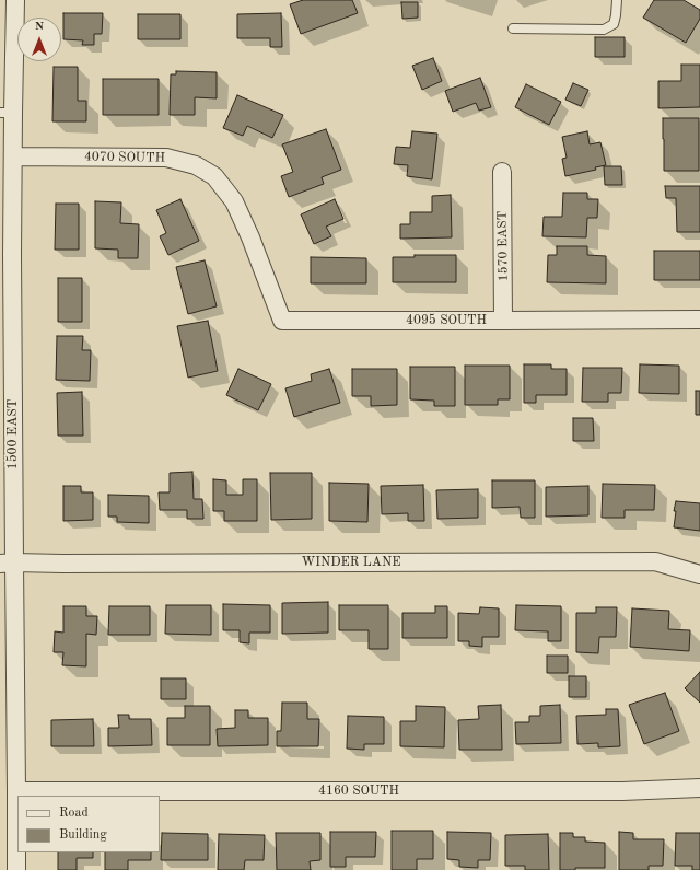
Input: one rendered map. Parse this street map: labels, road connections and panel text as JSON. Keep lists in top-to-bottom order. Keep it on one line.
{"streets":{"street":["4070 SOUTH","1570 EAST","4095 SOUTH","1500 EAST","WINDER LANE","4160 SOUTH"]},"crossings":[["4070 SOUTH","4095 SOUTH"],["4070 SOUTH","1500 EAST"],["1570 EAST","4095 SOUTH"],["1500 EAST","WINDER LANE"],["1500 EAST","4160 SOUTH"]],"legend":["Road","Building"],"north":"top"}
